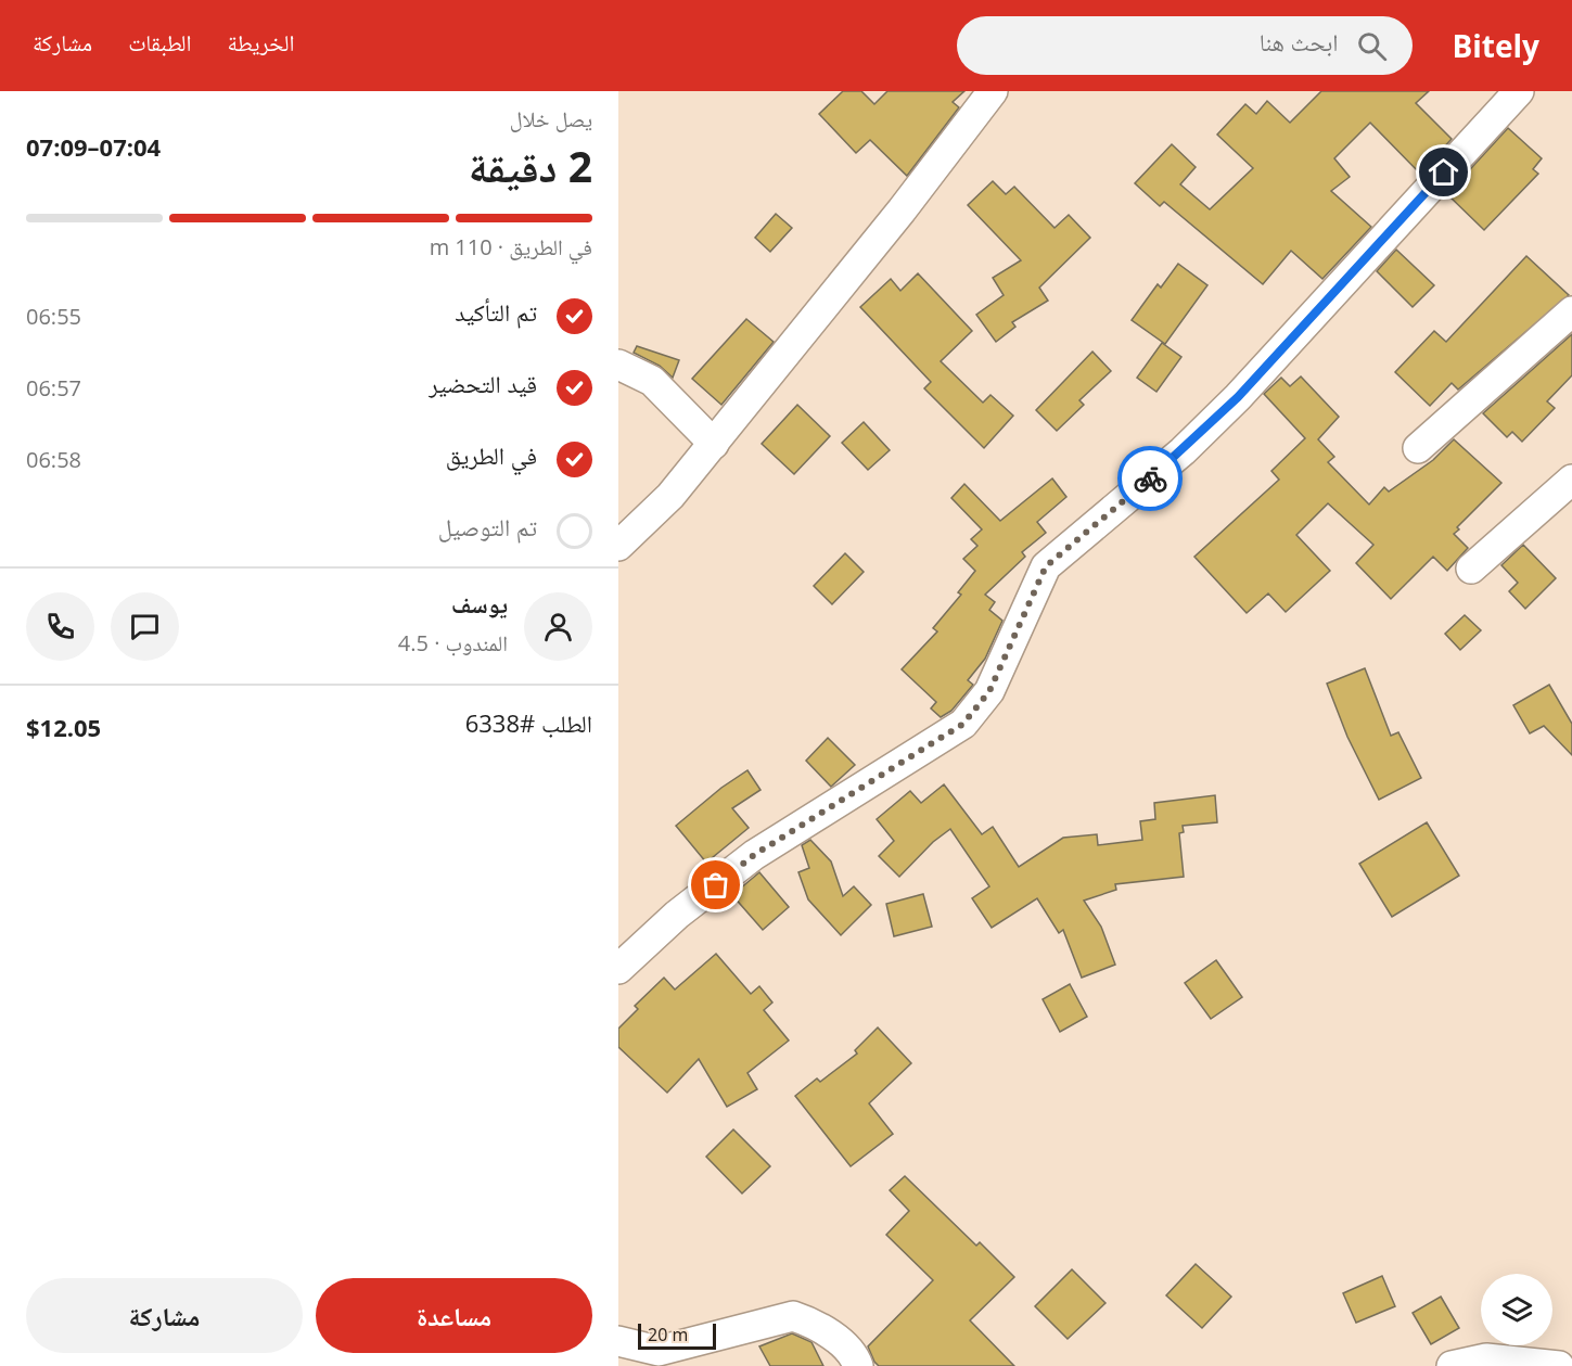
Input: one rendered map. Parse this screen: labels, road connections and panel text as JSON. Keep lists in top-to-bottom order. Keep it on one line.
{"scale_bar":"20 m","page":{"header":"Bitely","search":"ابحث هنا","nav":["الخريطة","الطبقات","مشاركة"],"heading":["2 دقيقة","يصل خلال","07:04–07:09"],"panel":["يوسف","المندوب · 4.5","الطلب #6338","$12.05"],"bar":"في الطريق · 110 m","list":[["تم التأكيد","06:55"],["قيد التحضير","06:57"],["في الطريق","06:58"],"تم التوصيل"],"buttons":["مساعدة","مشاركة"],"scale":"20 m"}}
